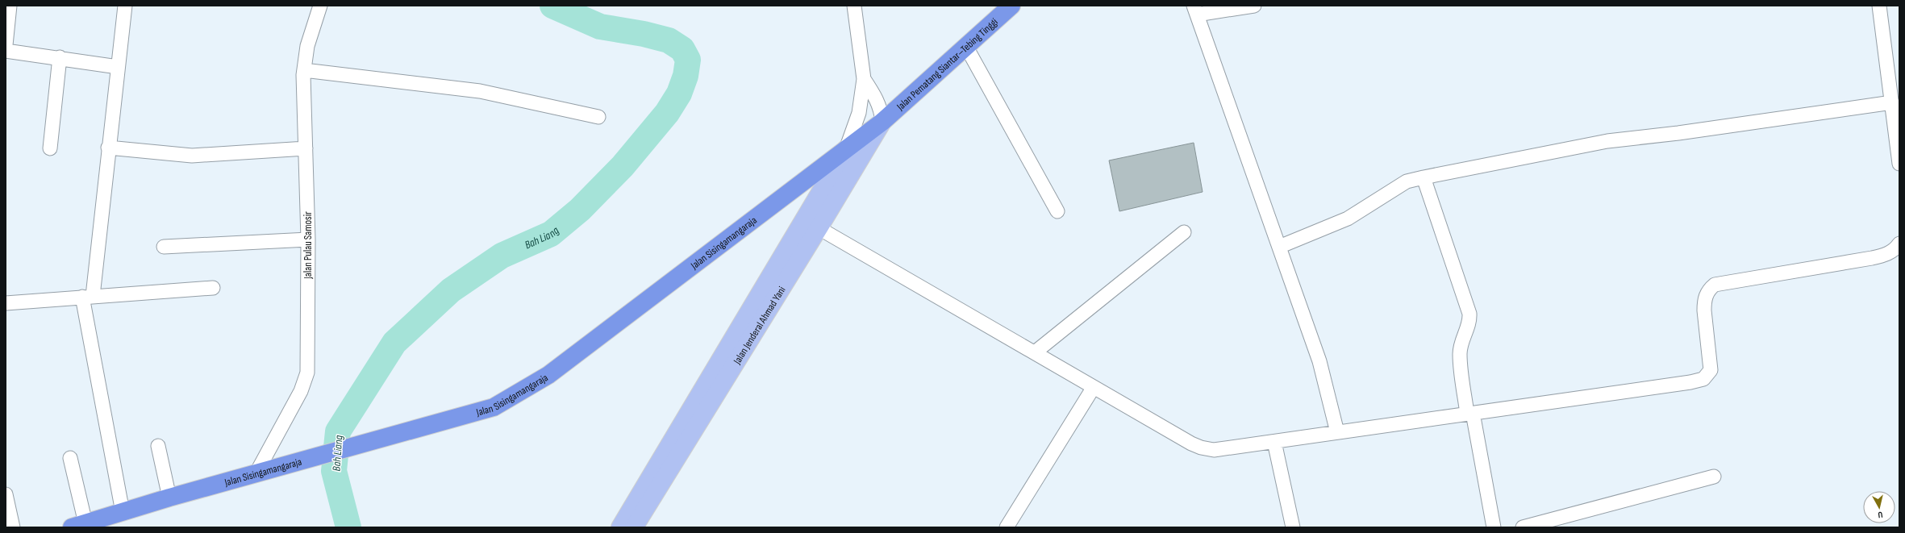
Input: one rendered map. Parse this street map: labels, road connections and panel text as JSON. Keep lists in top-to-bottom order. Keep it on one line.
{"streets":{"highway":["Jalan Pematang Siantar–Tebing Tinggi","Jalan Sisingamangaraja"],"main road":["Jalan Jenderal Ahmad Yani"],"street":["Jalan Pulau Samosir"]},"crossings":[["Jalan Pematang Siantar–Tebing Tinggi","Jalan Sisingamangaraja"],["Jalan Pematang Siantar–Tebing Tinggi","Jalan Jenderal Ahmad Yani"],["Jalan Sisingamangaraja","Jalan Pulau Samosir"],["Jalan Sisingamangaraja","Jalan Jenderal Ahmad Yani"]],"water":["Bah Liang"],"north":"bottom"}
